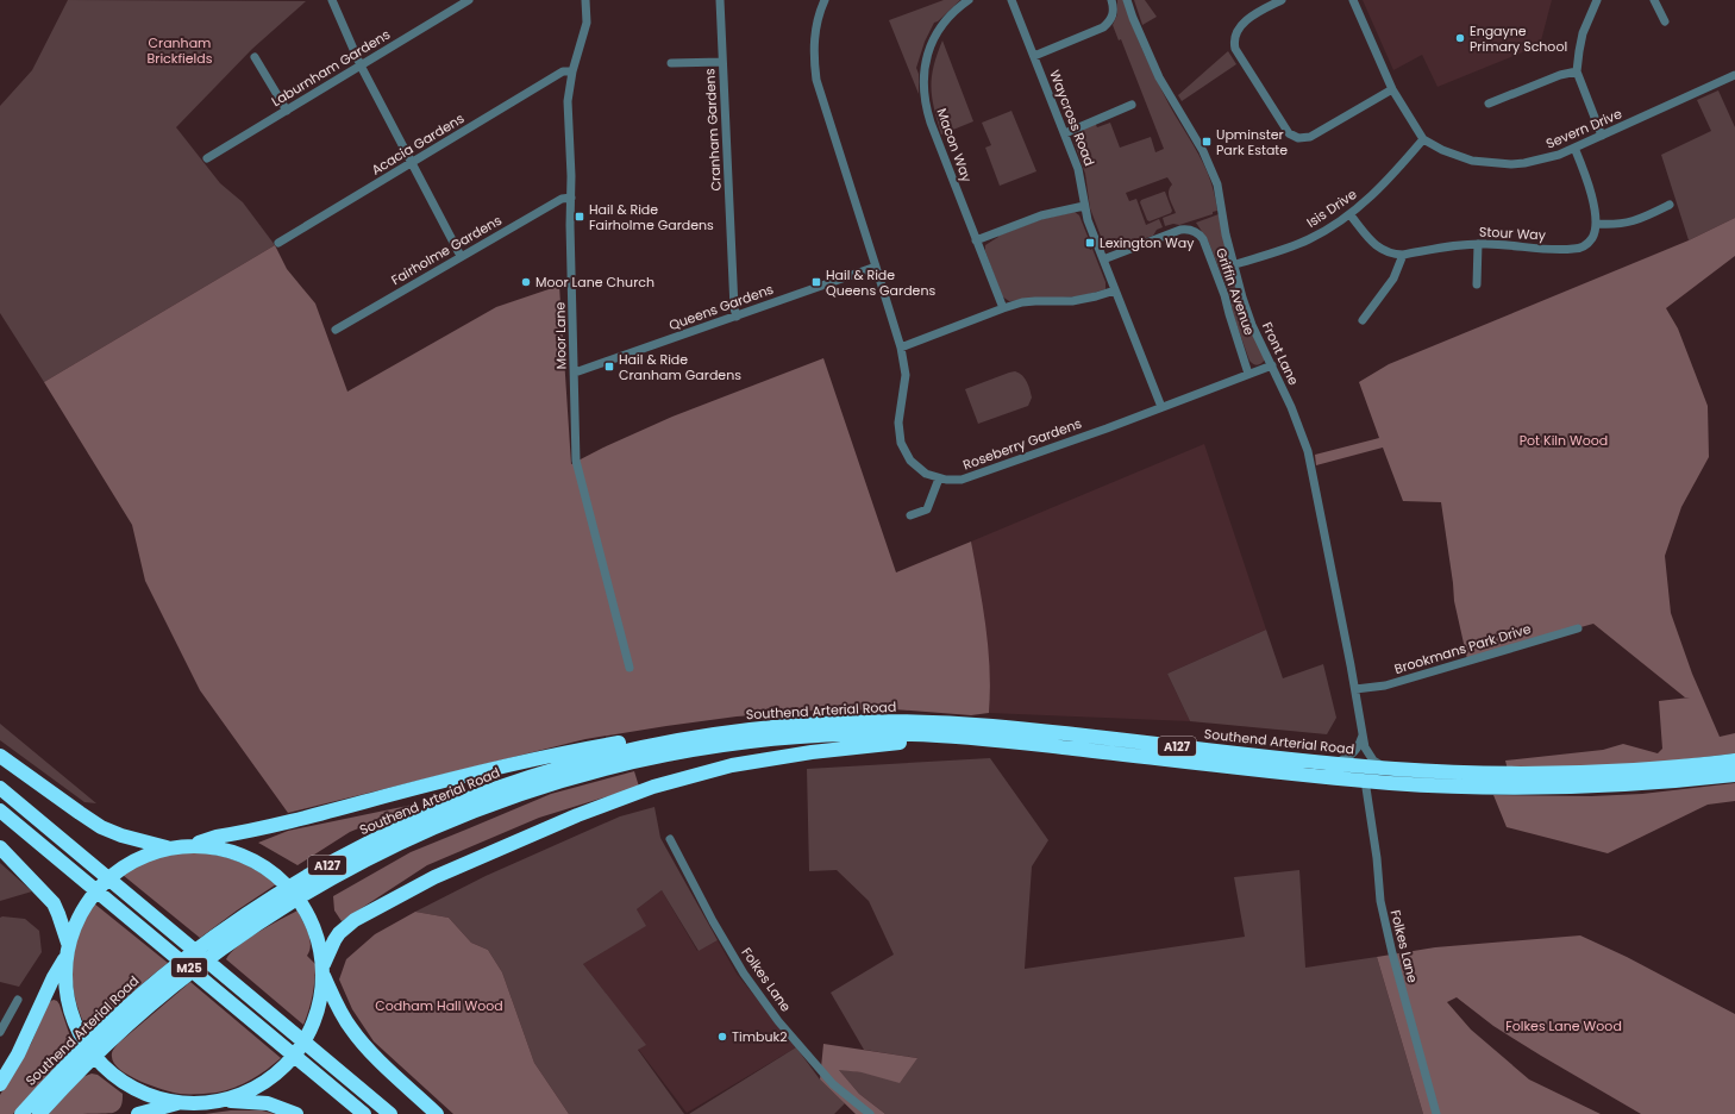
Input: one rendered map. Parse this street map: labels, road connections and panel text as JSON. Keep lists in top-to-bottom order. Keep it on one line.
{"streets":{"highway":["Southend Arterial Road","A127","M25"],"street":["Laburnham Gardens","Waycross Road","Severn Drive","Cranham Gardens","Acacia Gardens","Macon Way","Isis Drive","Stour Way","Fairholme Gardens","Griffin Avenue","Queens Gardens","Moor Lane","Front Lane","Roseberry Gardens","Brookmans Park Drive","Folkes Lane"]},"crossings":[["Waycross Road","Griffin Avenue"],["Waycross Road","Roseberry Gardens"],["Severn Drive","Isis Drive"],["Cranham Gardens","Queens Gardens"],["Acacia Gardens","Moor Lane"],["Isis Drive","Stour Way"],["Isis Drive","Front Lane"],["Fairholme Gardens","Moor Lane"],["Griffin Avenue","Roseberry Gardens"],["Queens Gardens","Moor Lane"],["Queens Gardens","Roseberry Gardens"],["Front Lane","Roseberry Gardens"],["Front Lane","Brookmans Park Drive"],["Front Lane","Southend Arterial Road"],["Southend Arterial Road","Folkes Lane"]],"parks":["Cranham Brickfields","Pot Kiln Wood","Codham Hall Wood","Folkes Lane Wood"],"places":{"other":["Engayne Primary School","Moor Lane Church","Timbuk2"],"transit":["Upminster Park Estate","Hail & Ride Fairholme Gardens","Lexington Way","Hail & Ride Queens Gardens","Hail & Ride Cranham Gardens"]}}
